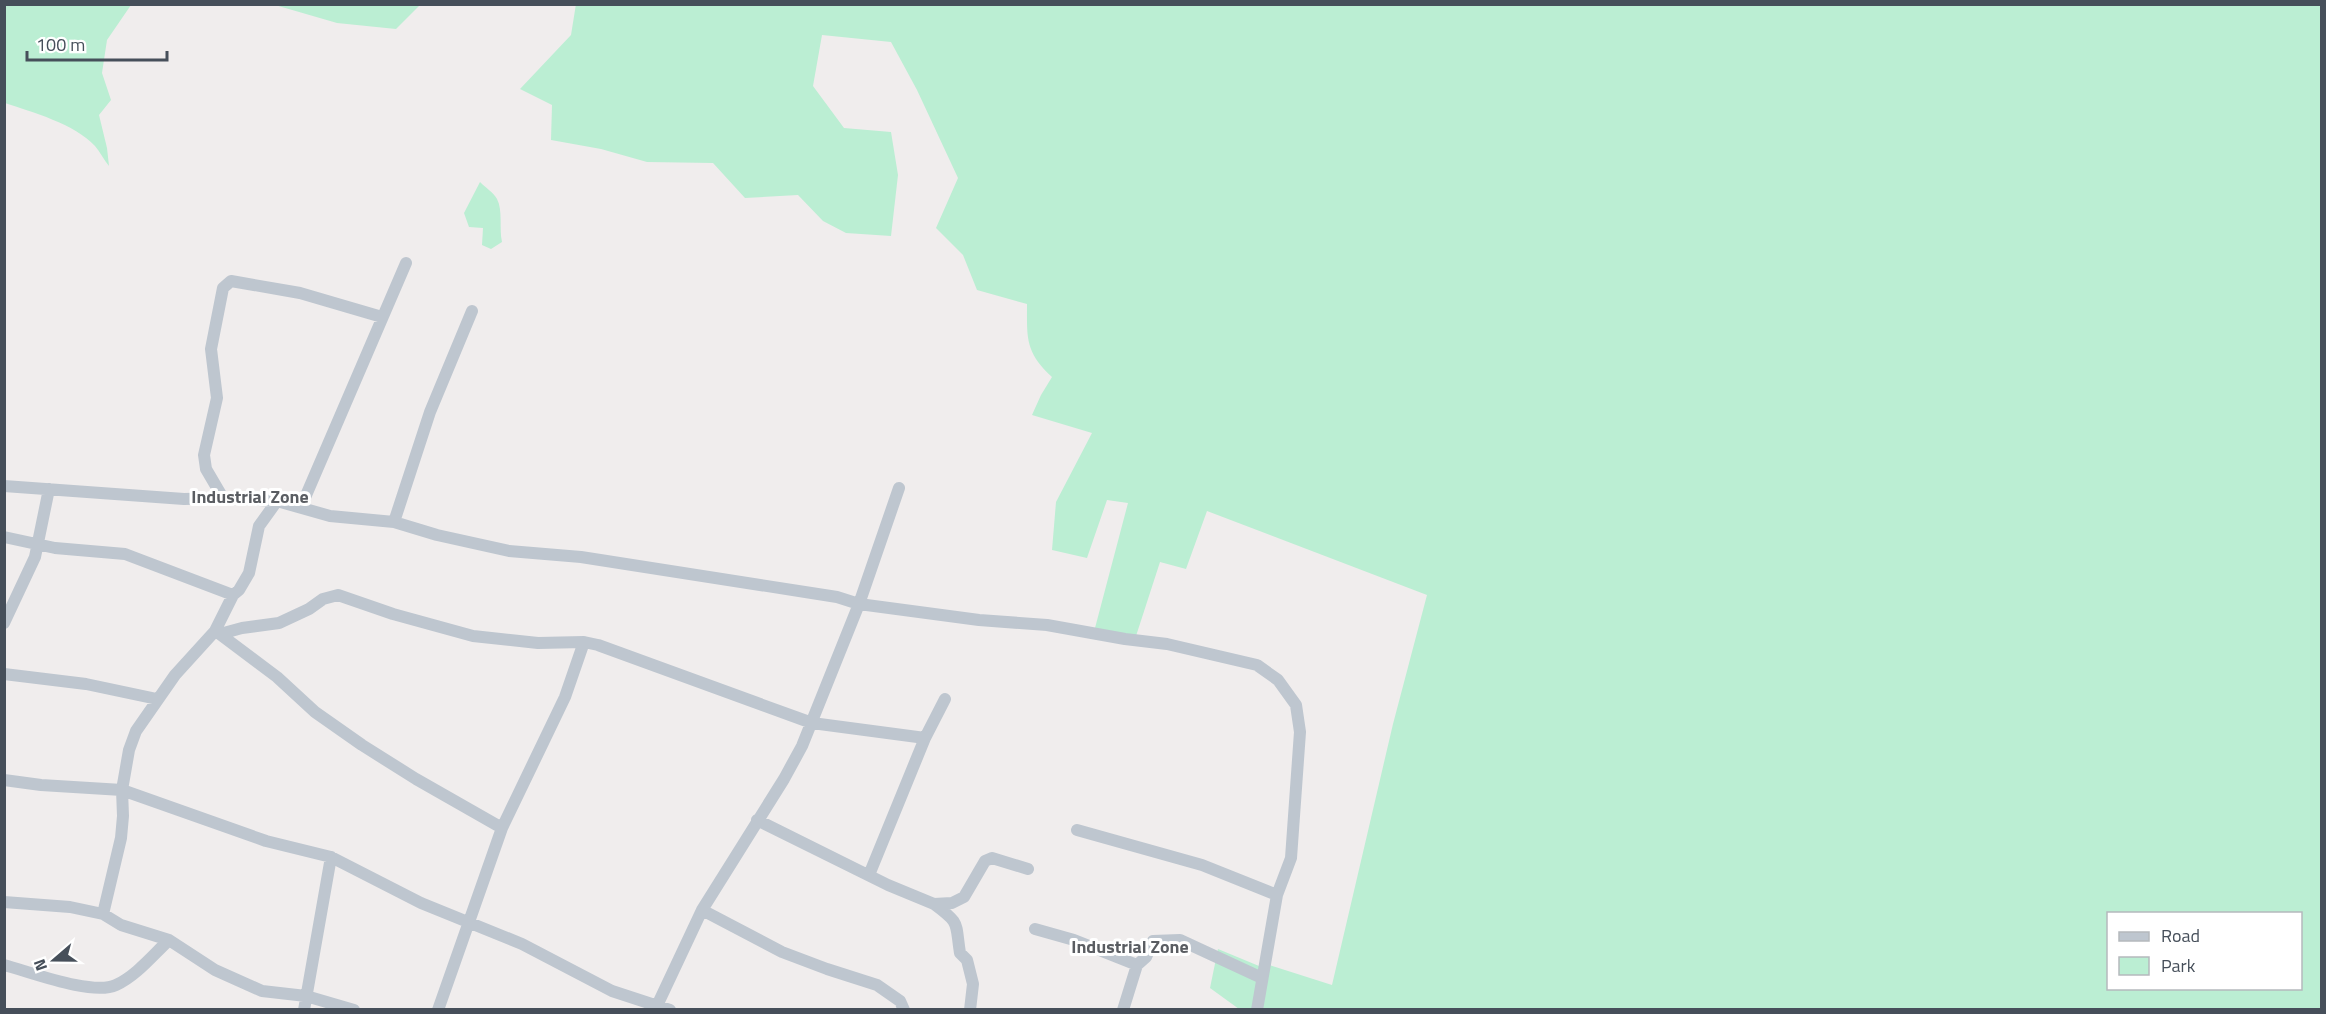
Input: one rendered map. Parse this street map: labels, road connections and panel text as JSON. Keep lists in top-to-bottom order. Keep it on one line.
{"districts":["Industrial Zone","Industrial Zone"],"legend":["Road","Park"],"scale_bar":"100 m","north":"left"}
